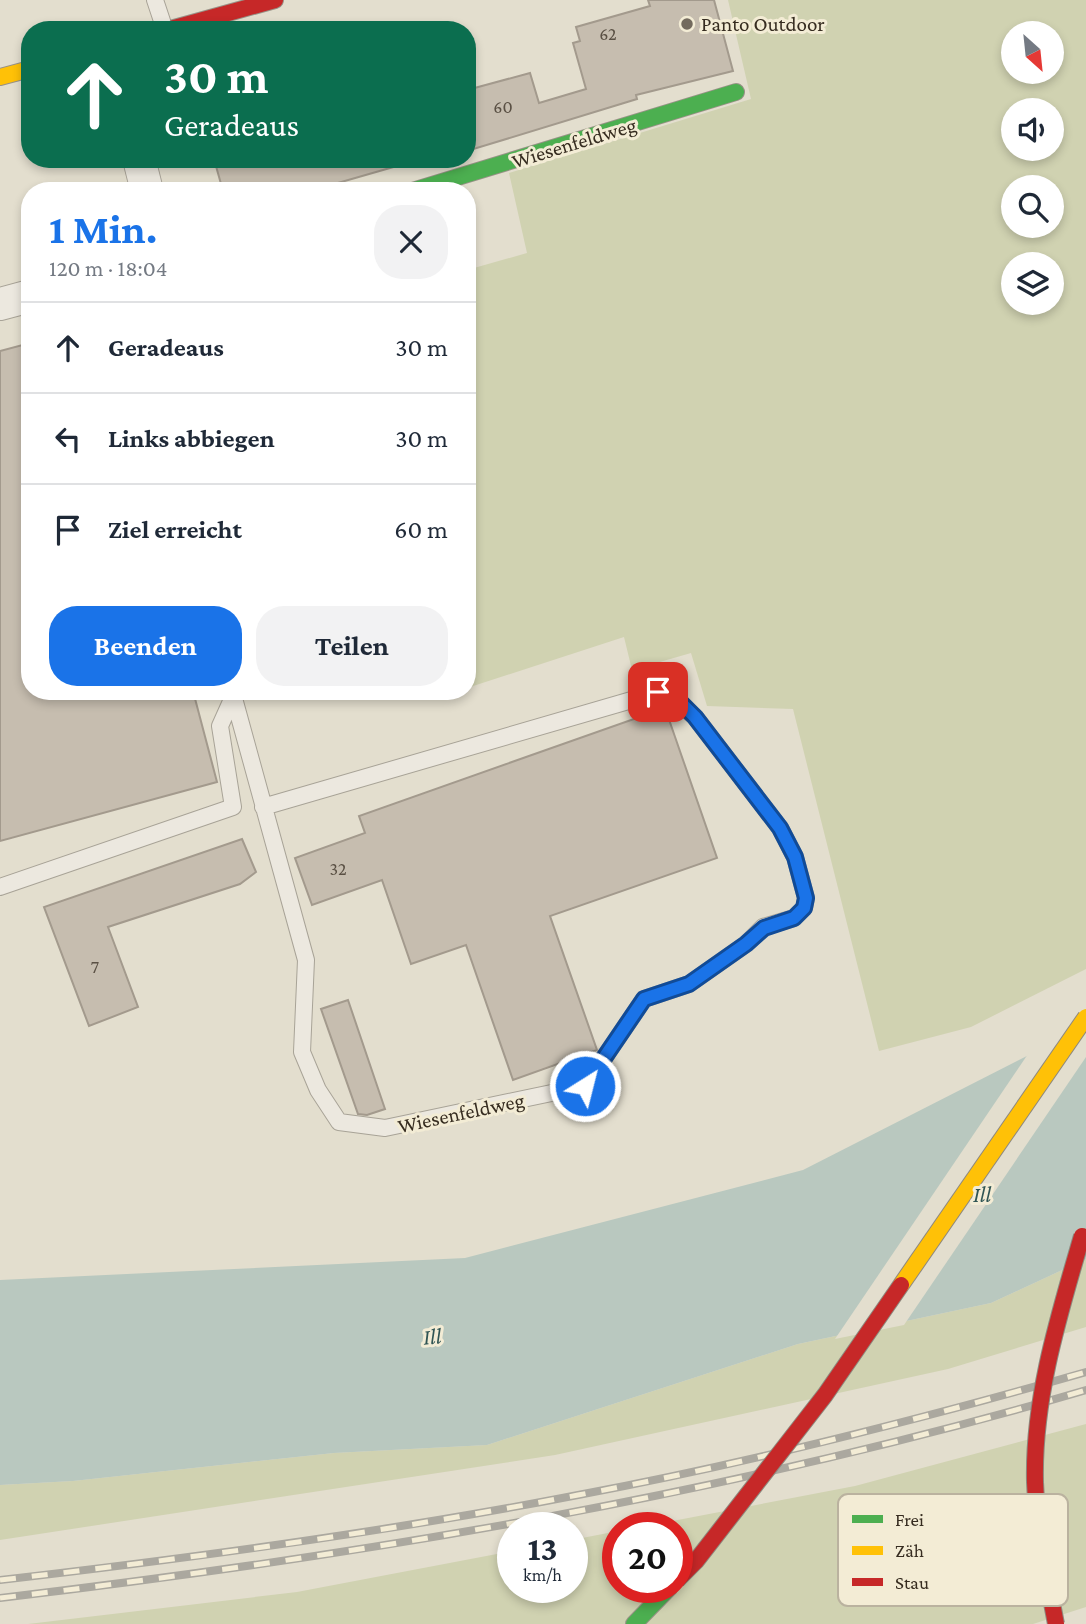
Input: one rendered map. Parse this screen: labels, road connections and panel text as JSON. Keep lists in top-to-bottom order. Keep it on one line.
{"streets":{"main road":["Wiesenfeldweg"]},"water":["Ill"],"places":["Panto Outdoor"],"house_numbers":["62","60","32","7"],"legend":["Frei","Zäh","Stau"],"north":"bottom right","page":{"turn":["30 m","Geradeaus"],"heading":["1 Min.","120 m · 18:04"],"list":[{"name":"Geradeaus","value":"30 m"},{"name":"Links abbiegen","value":"30 m"},{"name":"Ziel erreicht","value":"60 m"}],"buttons":["Beenden","Teilen"],"speed":"13 km/h","limit":"20"}}
